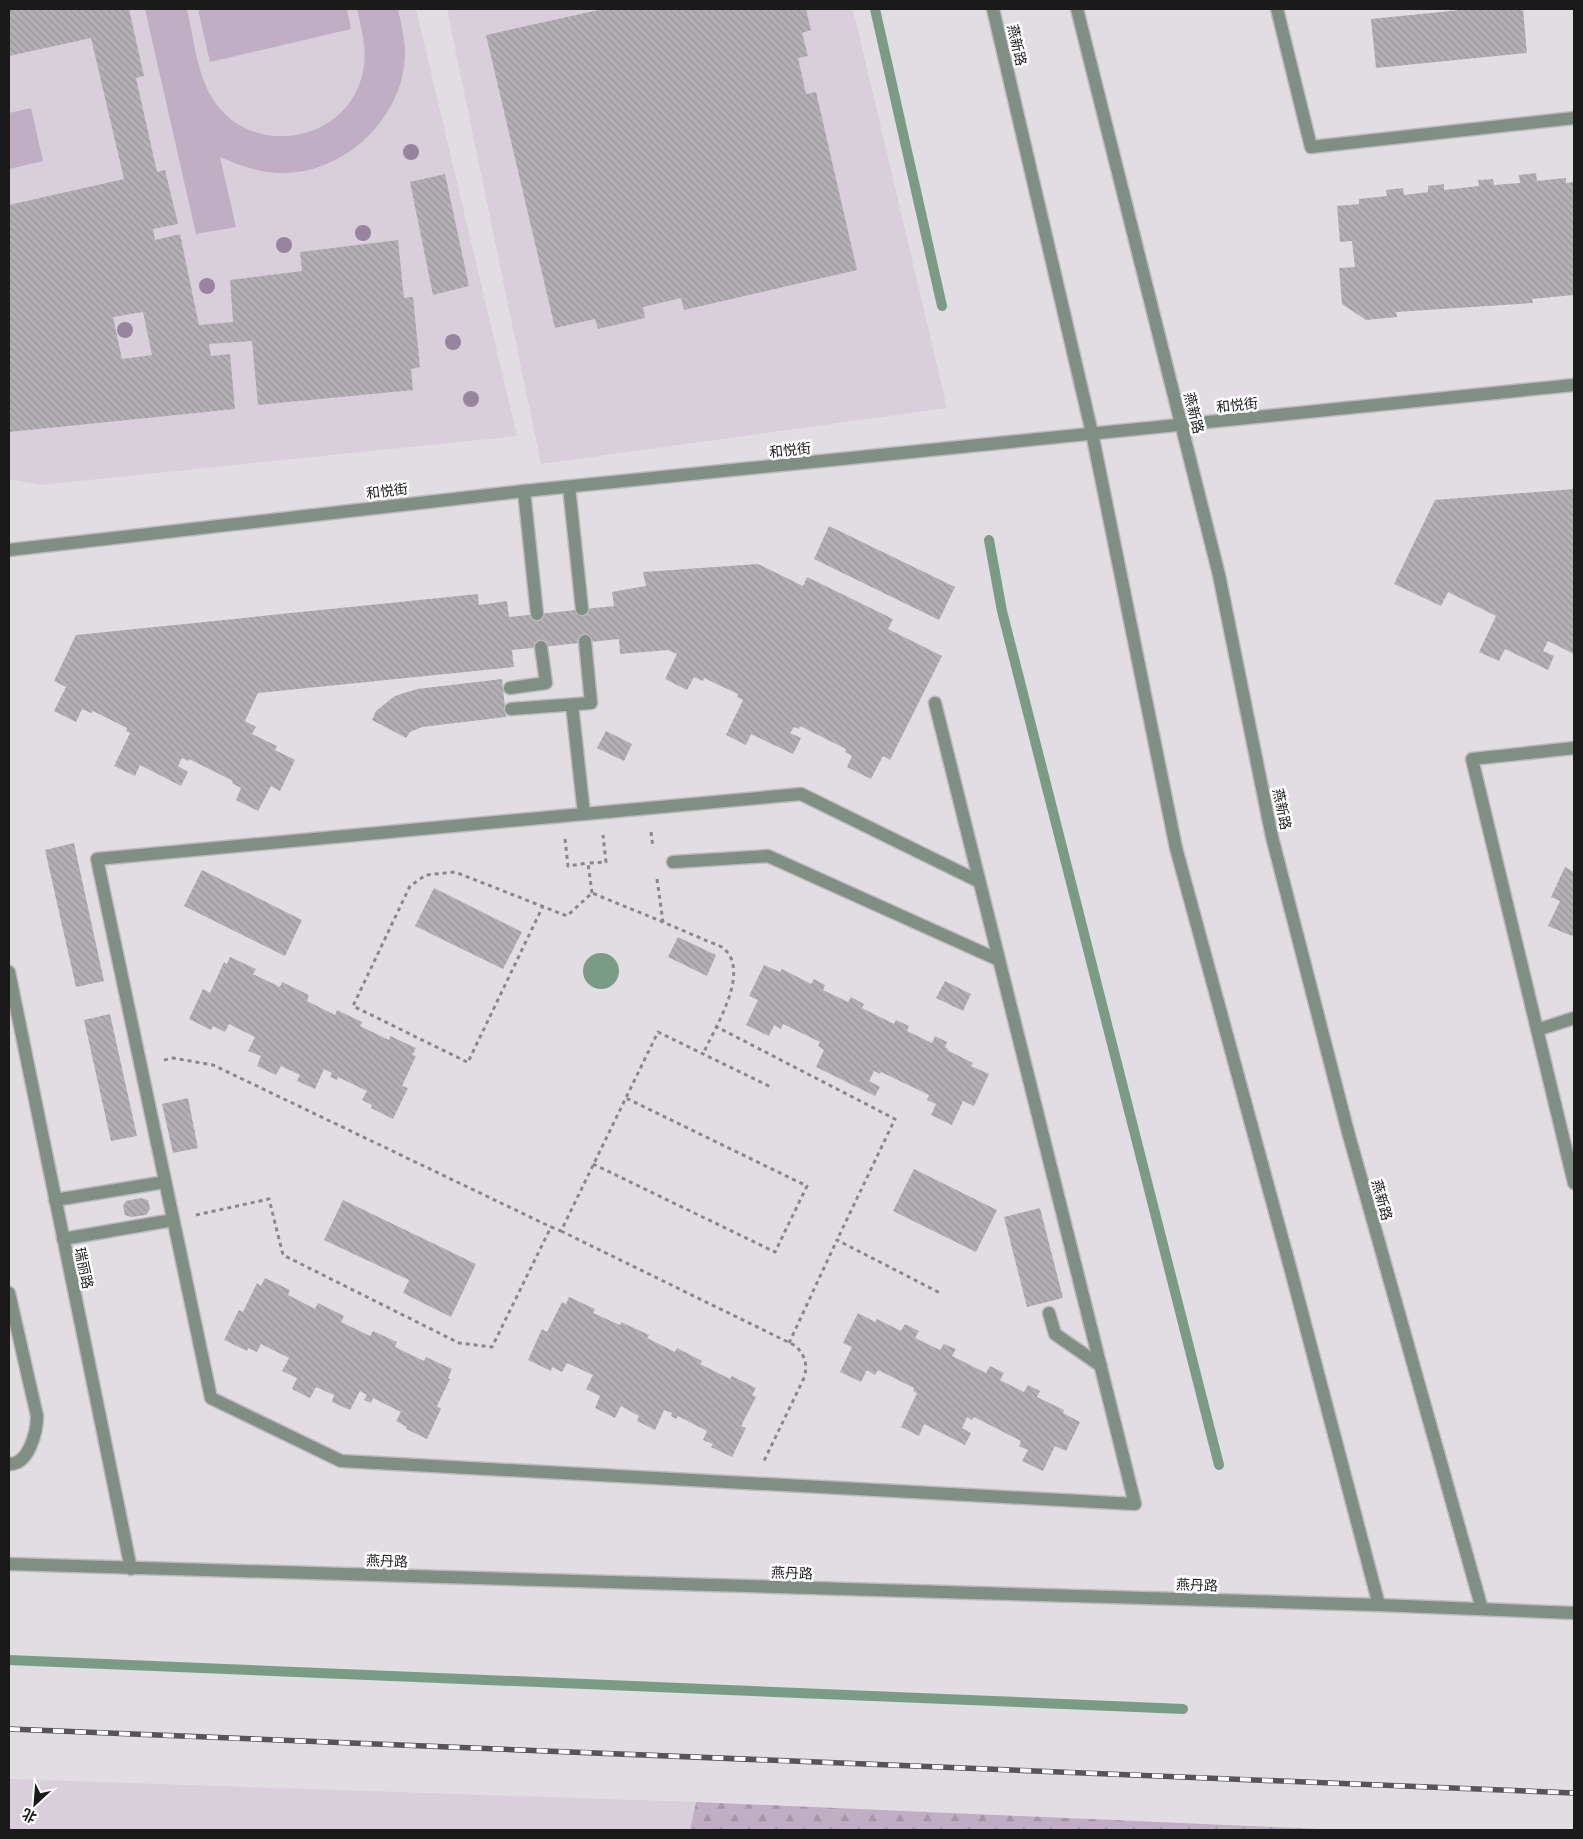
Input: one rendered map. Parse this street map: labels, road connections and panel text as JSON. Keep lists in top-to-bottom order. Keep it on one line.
{"streets":{"street":["燕新路","和悦街","瑞丽路","燕丹路"]},"crossings":[["燕新路","和悦街"],["燕新路","燕丹路"],["瑞丽路","燕丹路"]],"north":"bottom left"}
